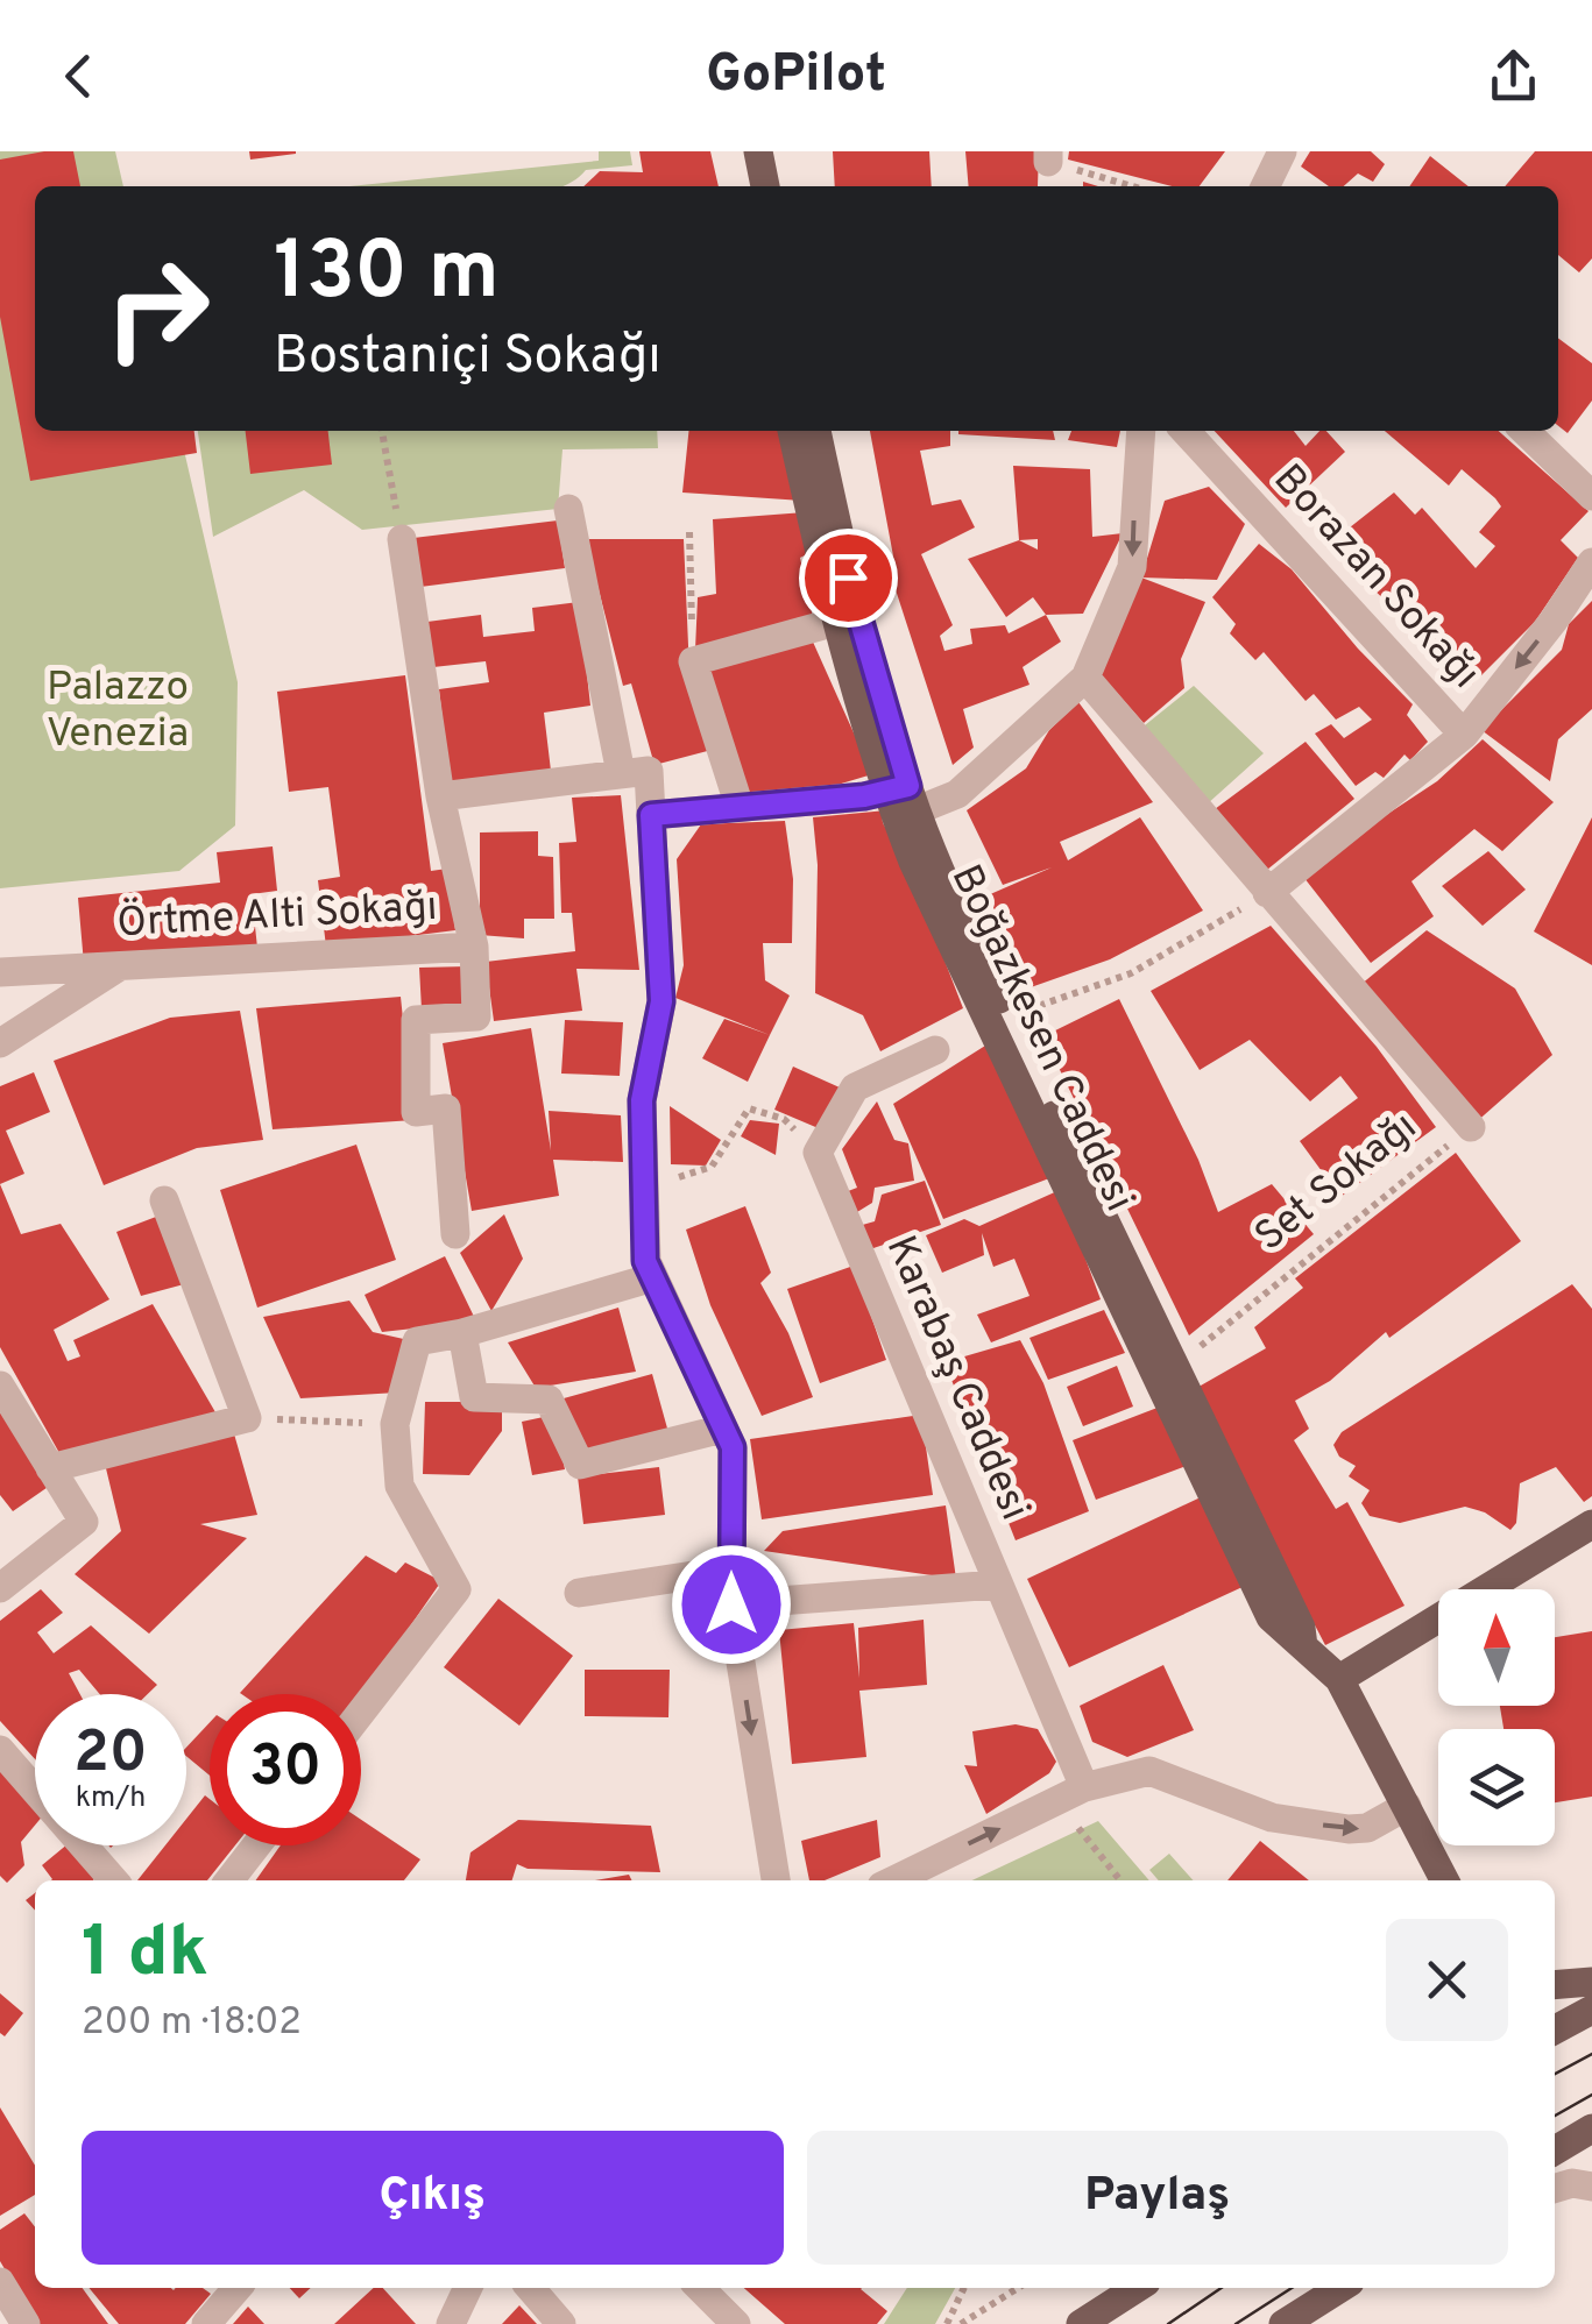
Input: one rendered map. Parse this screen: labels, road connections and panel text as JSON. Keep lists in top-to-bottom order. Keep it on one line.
{"streets":{"main road":["Boğazkesen Caddesi"],"street":["Borazan Sokağı","Örtme Alti Sokağı","Set Sokağı","Karabaş Caddesi"]},"crossings":[["Boğazkesen Caddesi","Set Sokağı"]],"parks":["Palazzo Venezia"],"north":"top","page":{"header":"GoPilot","turn":["130 m","Bostaniçi Sokağı"],"speed":"20 km/h","limit":"30","heading":["1 dk","200 m · 18:02"],"buttons":["Çıkış","Paylaş"]}}
